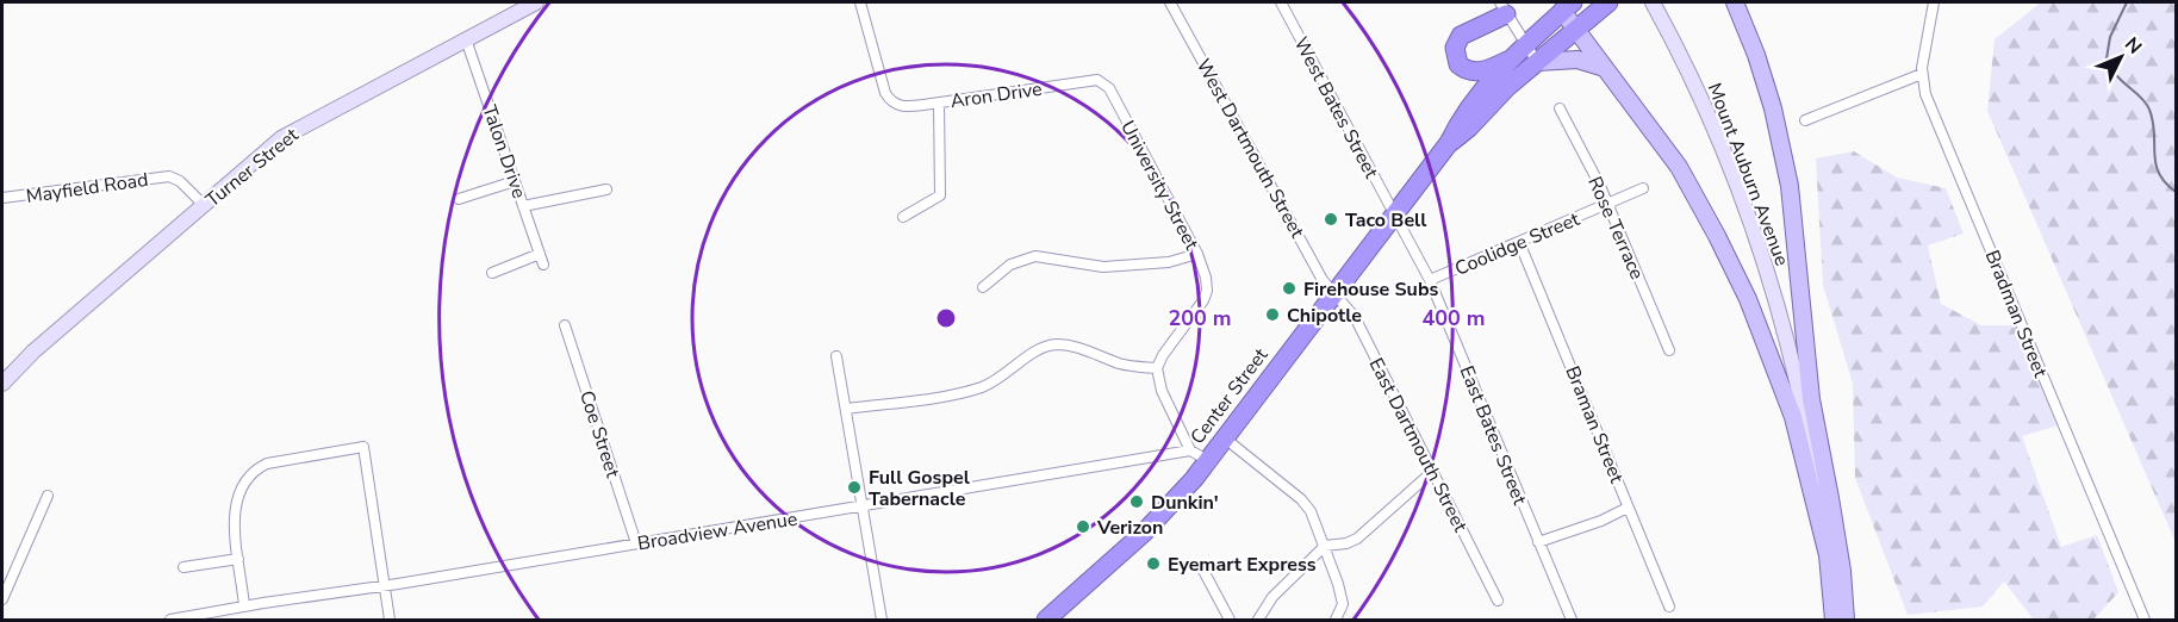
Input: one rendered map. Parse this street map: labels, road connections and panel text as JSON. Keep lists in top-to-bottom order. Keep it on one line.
{"streets":{"highway":["Center Street"],"main road":["Turner Street","Mount Auburn Avenue"],"street":["Aron Drive","West Bates Street","West Dartmouth Street","Talon Drive","University Street","Mayfield Road","Rose Terrace","Coolidge Street","Bradman Street","Braman Street","Coe Street","East Bates Street","East Dartmouth Street","Broadview Avenue"]},"crossings":[["Aron Drive","University Street"],["West Bates Street","Center Street"],["West Bates Street","East Bates Street"],["West Dartmouth Street","Center Street"],["West Dartmouth Street","East Dartmouth Street"],["Talon Drive","Turner Street"],["Turner Street","Mayfield Road"],["Rose Terrace","Coolidge Street"],["Coolidge Street","Braman Street"],["Coolidge Street","East Bates Street"],["Center Street","East Bates Street"],["Center Street","East Dartmouth Street"],["Center Street","Broadview Avenue"],["Coe Street","Broadview Avenue"]],"places":["Taco Bell","Firehouse Subs","Chipotle","Full Gospel Tabernacle","Dunkin'","Verizon","Eyemart Express"],"north":"top right","rings":["200 m","400 m"]}
